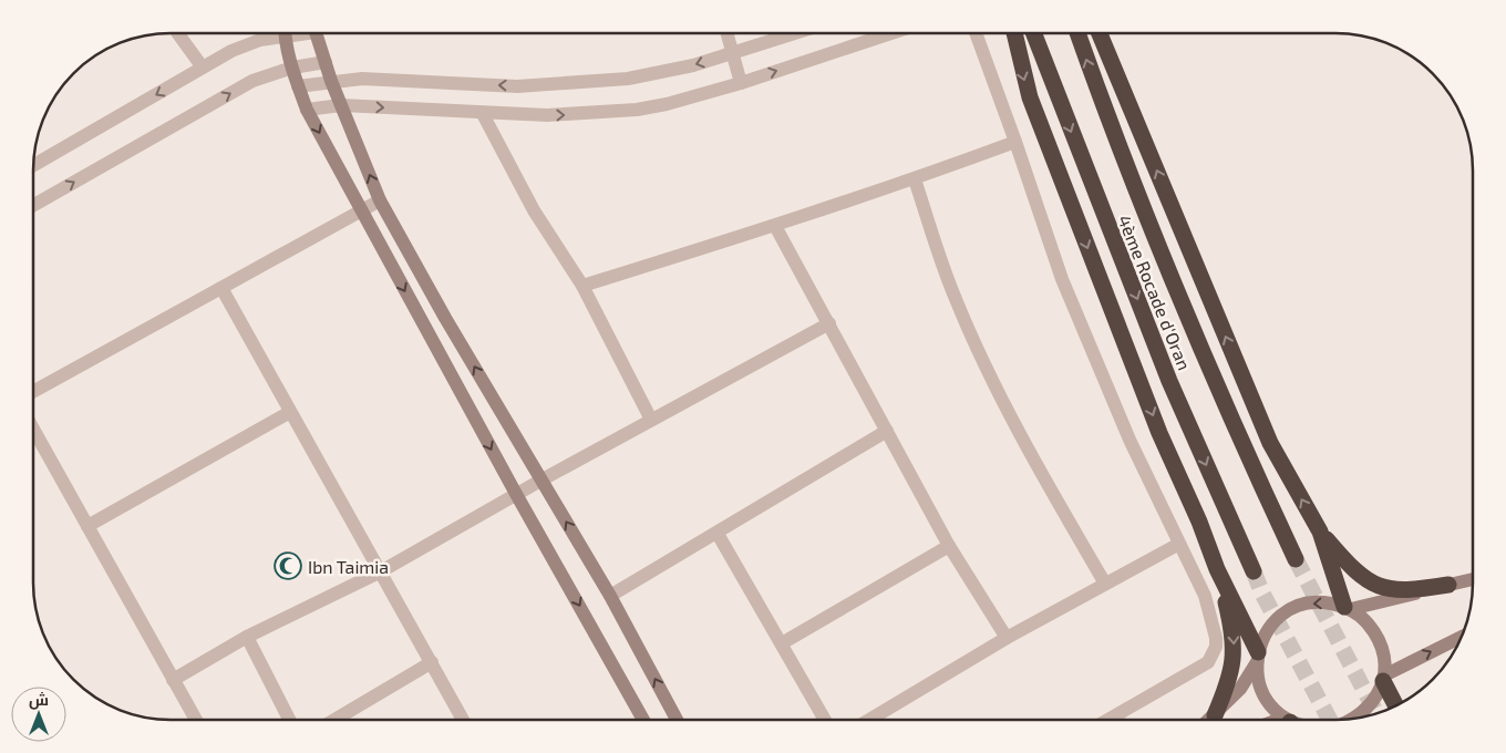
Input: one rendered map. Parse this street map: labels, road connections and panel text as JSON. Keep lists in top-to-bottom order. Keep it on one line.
{"streets":{"highway":["4ème Rocade d'Oran"]},"places":{"mosque":["Ibn Taimia"]},"north":"top"}
